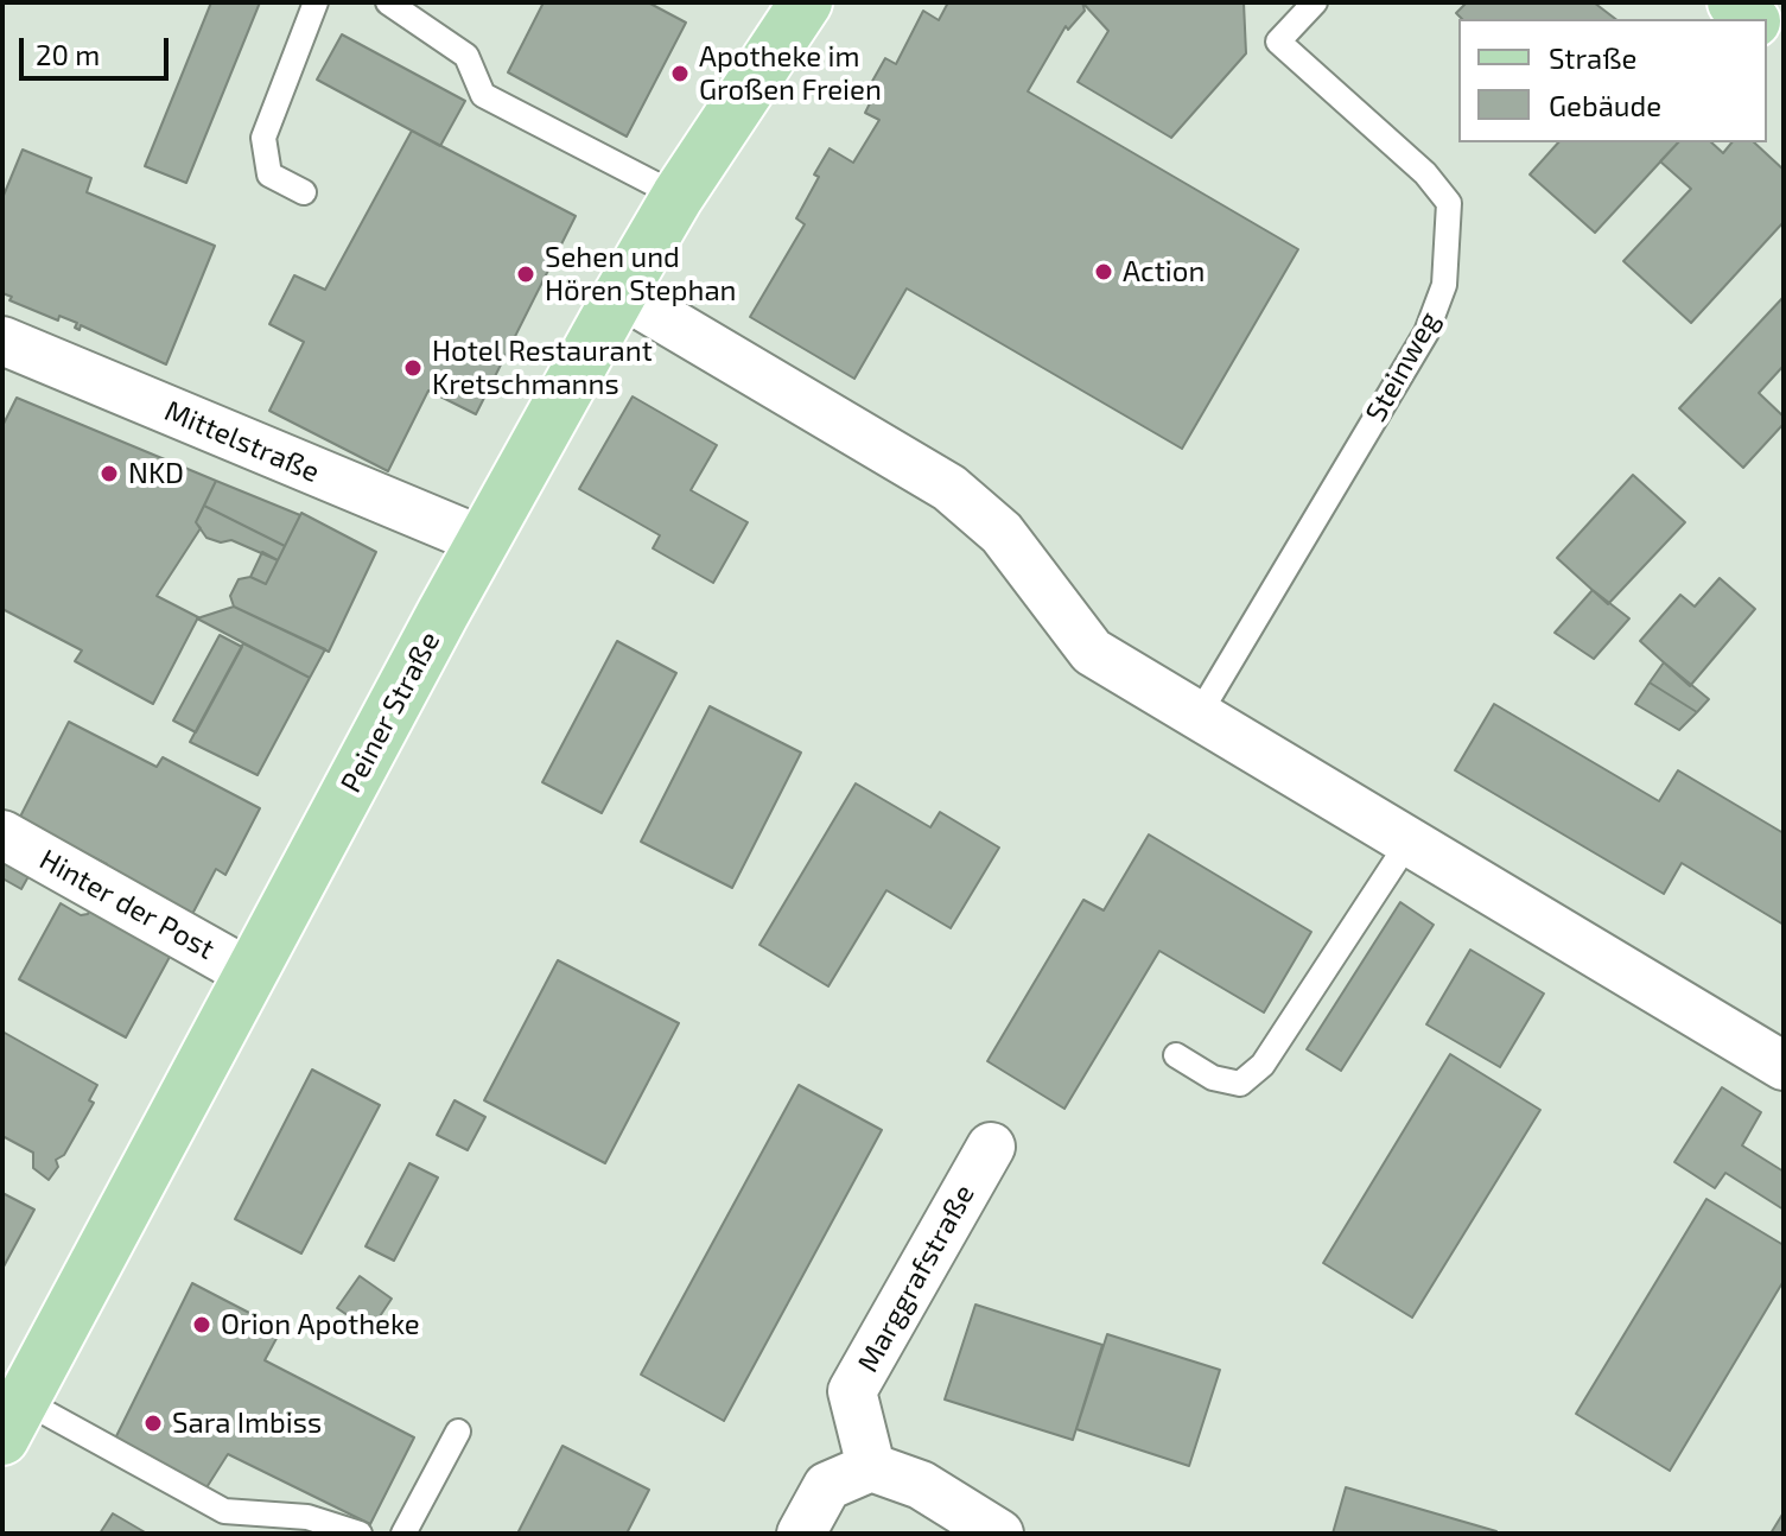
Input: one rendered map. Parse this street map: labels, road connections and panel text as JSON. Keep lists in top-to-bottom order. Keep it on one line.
{"streets":{"main road":["Peiner Straße"],"street":["Mittelstraße","Hinter der Post","Marggrafstraße"],"lane":["Steinweg"]},"crossings":[["Mittelstraße","Peiner Straße"],["Peiner Straße","Hinter der Post"]],"places":["Apotheke im Großen Freien","Action","Sehen und Hören Stephan","Hotel Restaurant Kretschmanns","NKD","Orion Apotheke","Sara Imbiss"],"legend":["Straße","Gebäude"],"scale_bar":"20 m"}
